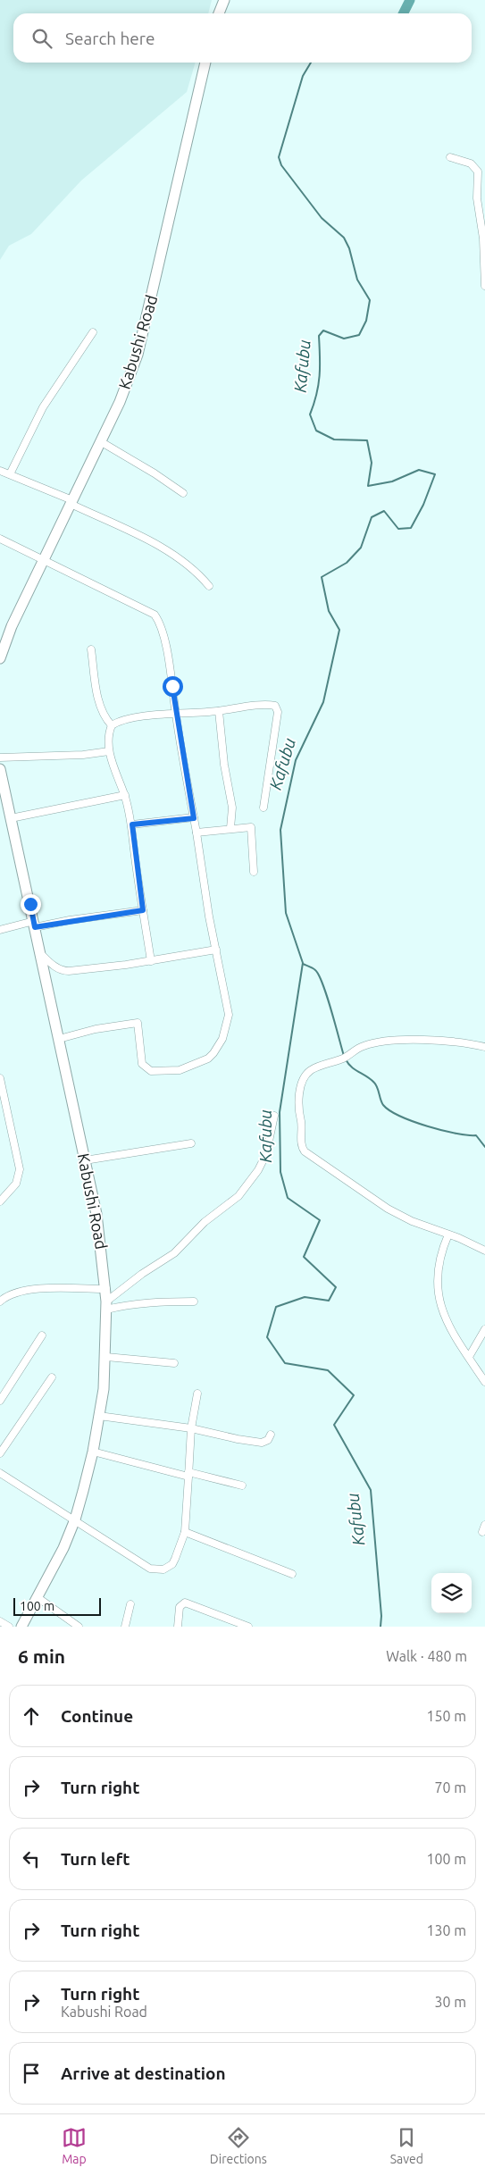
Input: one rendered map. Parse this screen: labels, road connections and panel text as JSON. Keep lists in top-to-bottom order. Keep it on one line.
{"streets":{"main road":["Kabushi Road"]},"water":["Kafubu"],"scale_bar":"100 m","page":{"search":"Search here","scale":"100 m","heading":["6 min","Walk · 480 m"],"list":[["Continue","150 m"],["Turn right","70 m"],["Turn left","100 m"],["Turn right","130 m"],["Turn right","Kabushi Road","30 m"],"Arrive at destination"],"nav":["Map","Directions","Saved"]}}
